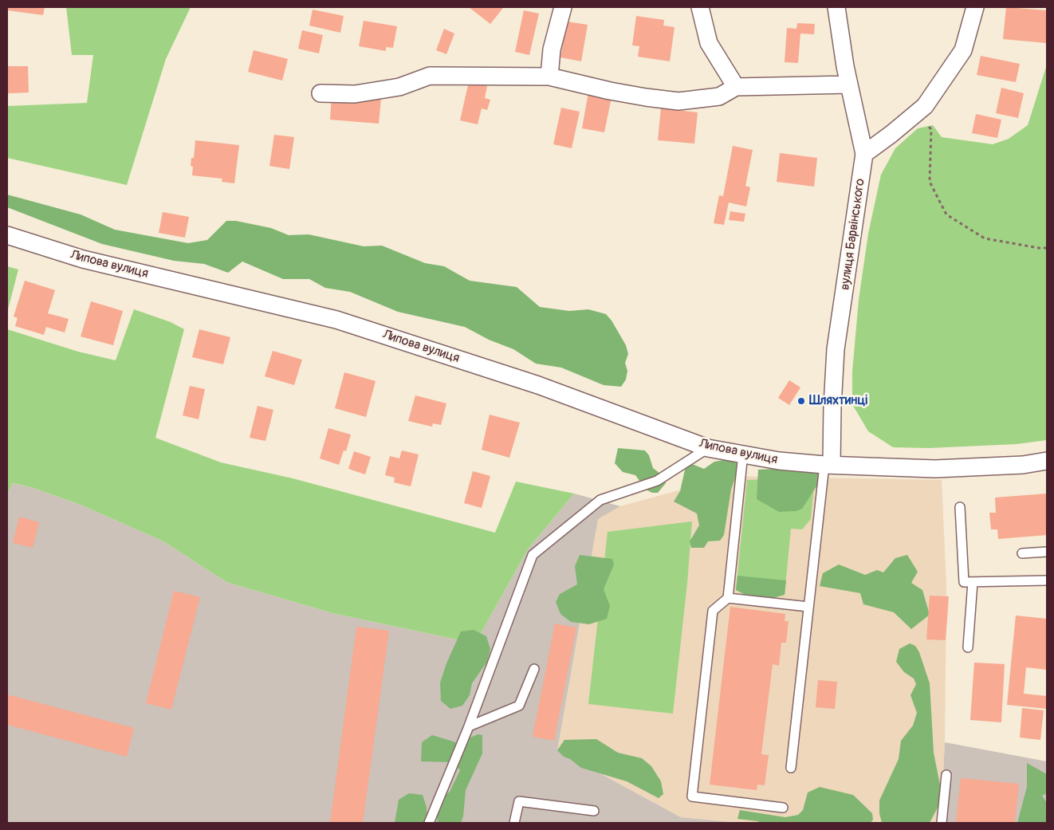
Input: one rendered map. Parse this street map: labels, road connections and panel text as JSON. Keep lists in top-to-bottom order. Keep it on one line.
{"streets":{"street":["вулиця Барвінського","Липова вулиця"]},"crossings":[["вулиця Барвінського","Липова вулиця"]],"places":["Шляхтинці"]}
